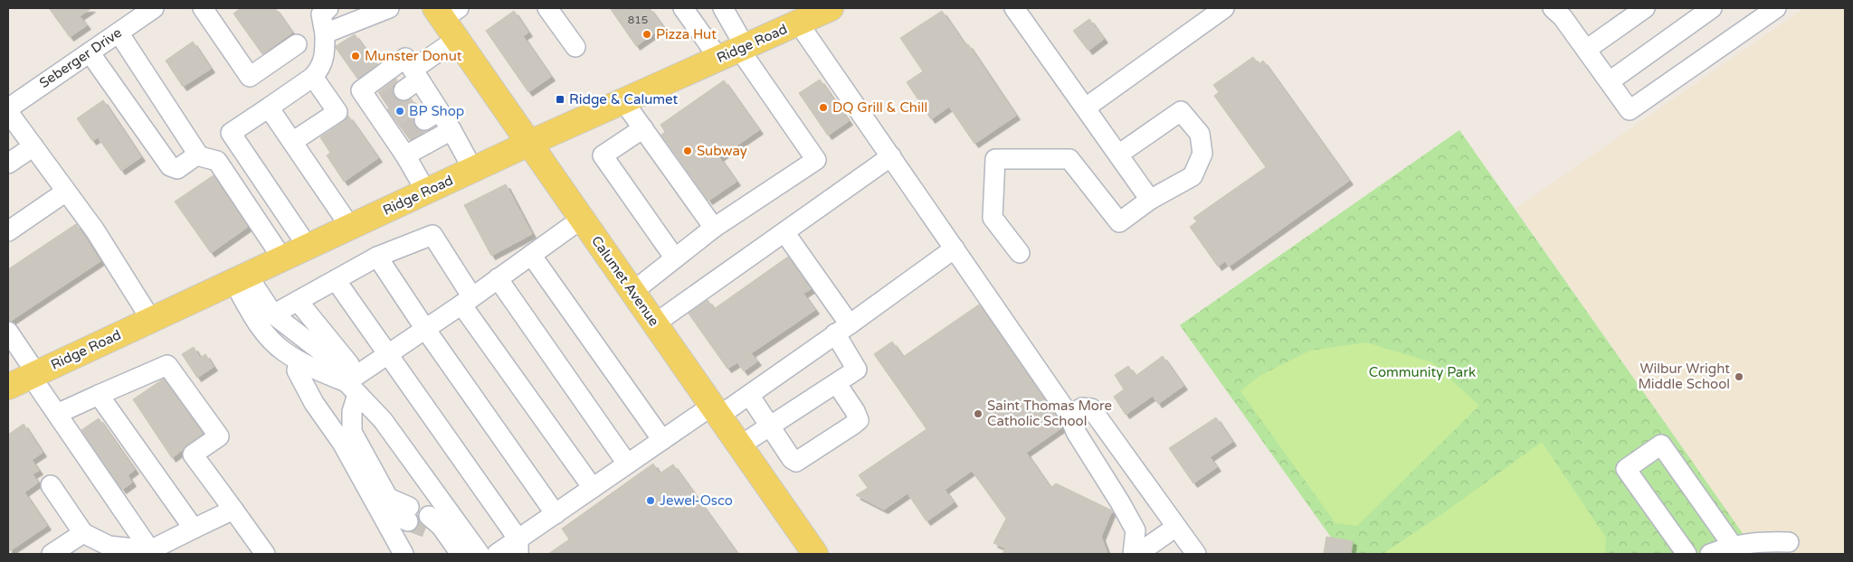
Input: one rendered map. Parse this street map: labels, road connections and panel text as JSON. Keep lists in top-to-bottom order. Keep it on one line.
{"streets":{"main road":["Ridge Road","Calumet Avenue"],"street":["Seberger Drive"]},"crossings":[["Ridge Road","Calumet Avenue"]],"parks":["Community Park"],"places":{"other":["Pizza Hut","Munster Donut","DQ Grill & Chill","BP Shop","Subway","Wilbur Wright Middle School","Saint Thomas More Catholic School","Jewel-Osco"],"transit":["Ridge & Calumet"]},"house_numbers":["815"]}
